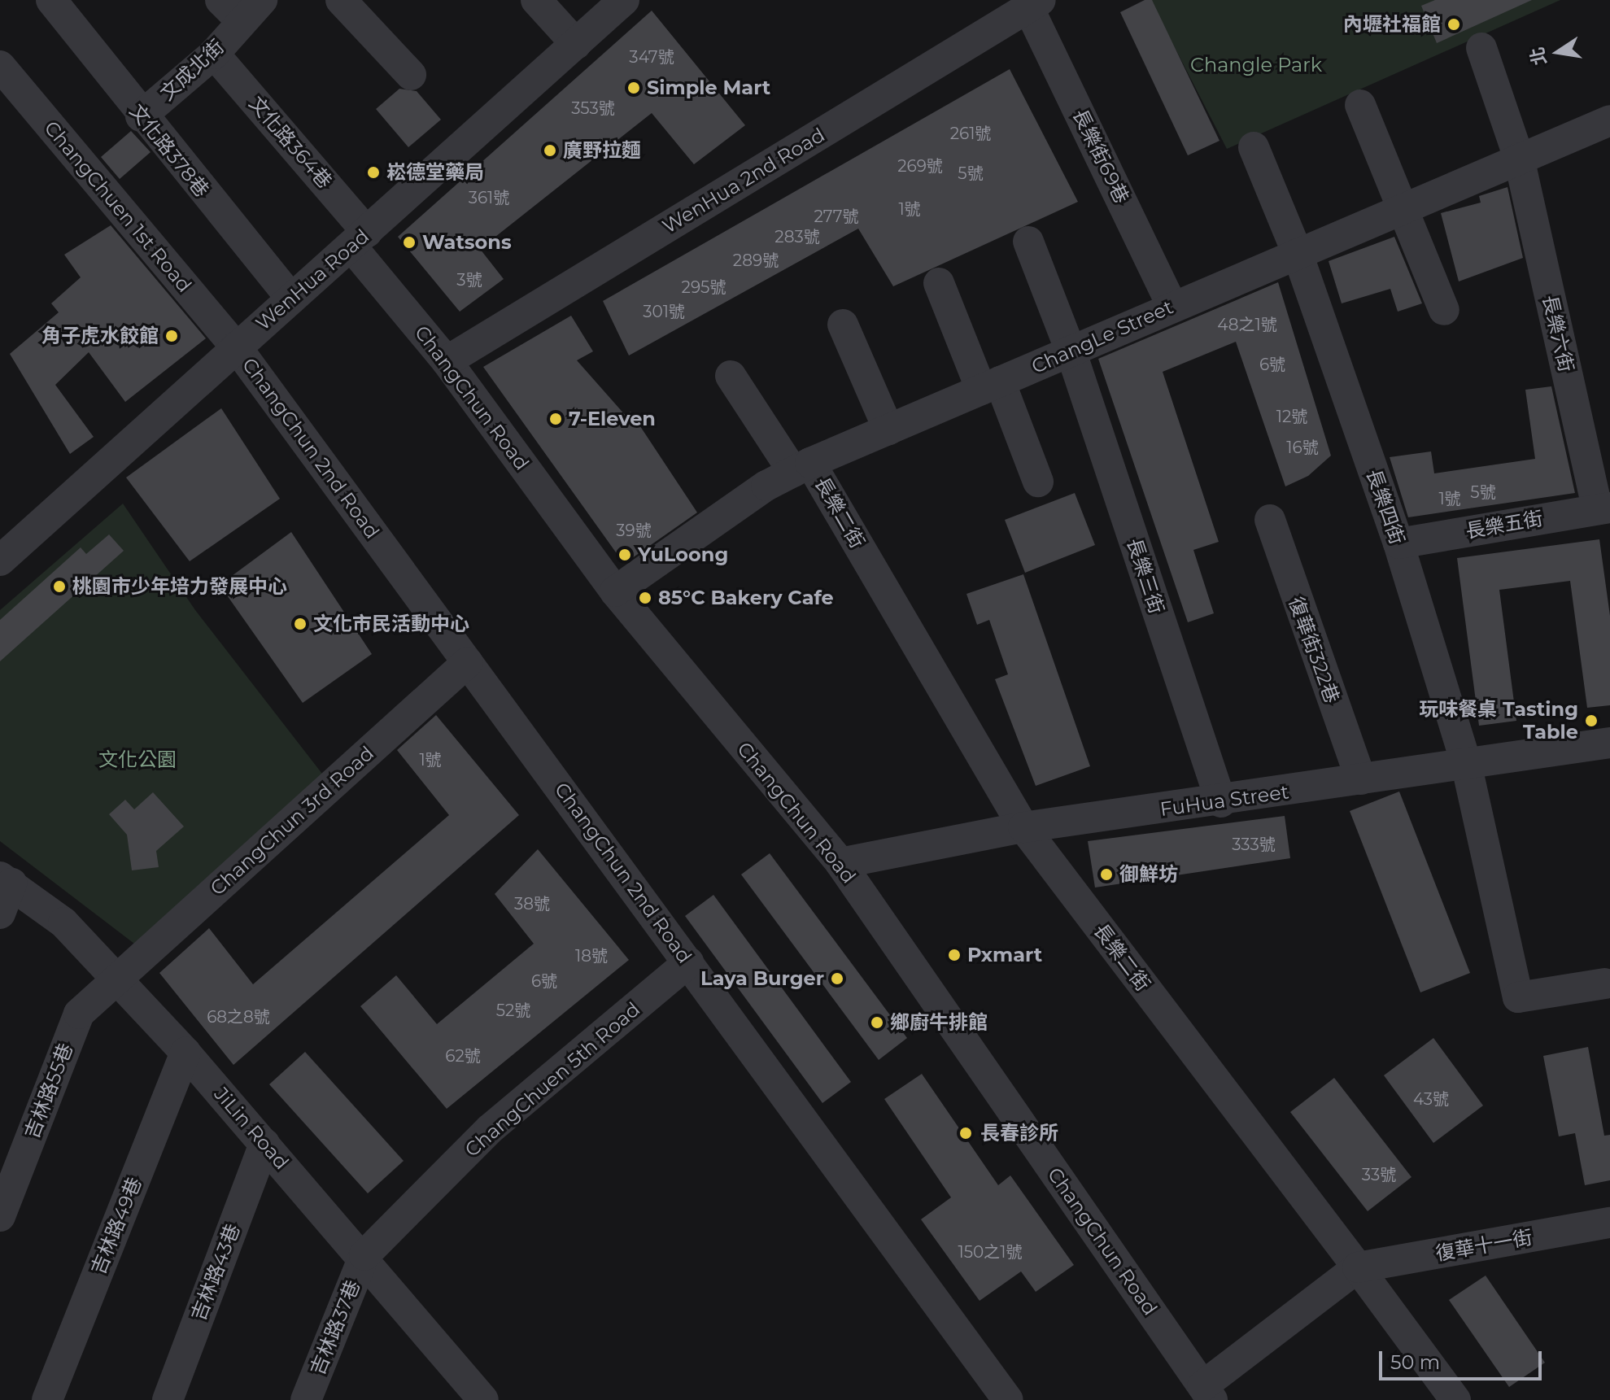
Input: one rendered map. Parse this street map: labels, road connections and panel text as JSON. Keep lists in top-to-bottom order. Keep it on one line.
{"streets":{"street":["文成北街","文化路364巷","文化路378巷","長樂街69巷","WenHua 2nd Road","ChangChuen 1st Road","WenHua Road","長樂六街","ChangLe Street","ChangChun Road","ChangChun 2nd Road","長樂四街","長樂二街","長樂五街","長樂三街","復華街322巷","FuHua Street","ChangChun 3rd Road","ChangChuen 5th Road","吉林路55巷","JiLin Road","吉林路49巷","復華十一街","吉林路43巷","吉林路37巷"]},"crossings":[["文成北街","文化路364巷"],["文成北街","文化路378巷"],["文化路364巷","WenHua Road"],["文化路364巷","ChangChun Road"],["文化路378巷","WenHua Road"],["長樂街69巷","WenHua 2nd Road"],["長樂街69巷","ChangLe Street"],["WenHua 2nd Road","ChangChun Road"],["ChangChuen 1st Road","WenHua Road"],["ChangChuen 1st Road","ChangChun 2nd Road"],["WenHua Road","ChangChun Road"],["WenHua Road","ChangChun 2nd Road"],["長樂六街","ChangLe Street"],["長樂六街","長樂五街"],["ChangLe Street","ChangChun Road"],["ChangLe Street","長樂四街"],["ChangLe Street","長樂二街"],["ChangLe Street","長樂三街"],["ChangChun Road","FuHua Street"],["ChangChun 2nd Road","ChangChun 3rd Road"],["ChangChun 2nd Road","ChangChuen 5th Road"],["長樂四街","長樂五街"],["長樂四街","FuHua Street"],["長樂二街","FuHua Street"],["長樂二街","復華十一街"],["長樂三街","FuHua Street"],["復華街322巷","FuHua Street"],["ChangChun 3rd Road","吉林路55巷"],["ChangChun 3rd Road","JiLin Road"],["ChangChuen 5th Road","JiLin Road"],["ChangChuen 5th Road","吉林路37巷"],["吉林路55巷","JiLin Road"],["JiLin Road","吉林路49巷"],["JiLin Road","吉林路43巷"],["JiLin Road","吉林路37巷"]],"parks":["Changle Park","文化公園"],"places":["內壢社福館","Simple Mart","廣野拉麵","崧德堂藥局","Watsons","角子虎水餃館","7-Eleven","YuLoong","桃園市少年培力發展中心","85°C Bakery Cafe","文化市民活動中心","玩味餐桌 Tasting Table","御鮮坊","Pxmart","Laya Burger","鄉廚牛排館","長春診所"],"house_numbers":["347號","353號","261號","269號","5號","361號","1號","277號","283號","289號","3號","295號","301號","48之1號","6號","12號","16號","5號","1號","39號","1號","333號","38號","18號","6號","52號","68之8號","62號","43號","33號","150之1號"],"scale_bar":"50 m","north":"left"}
